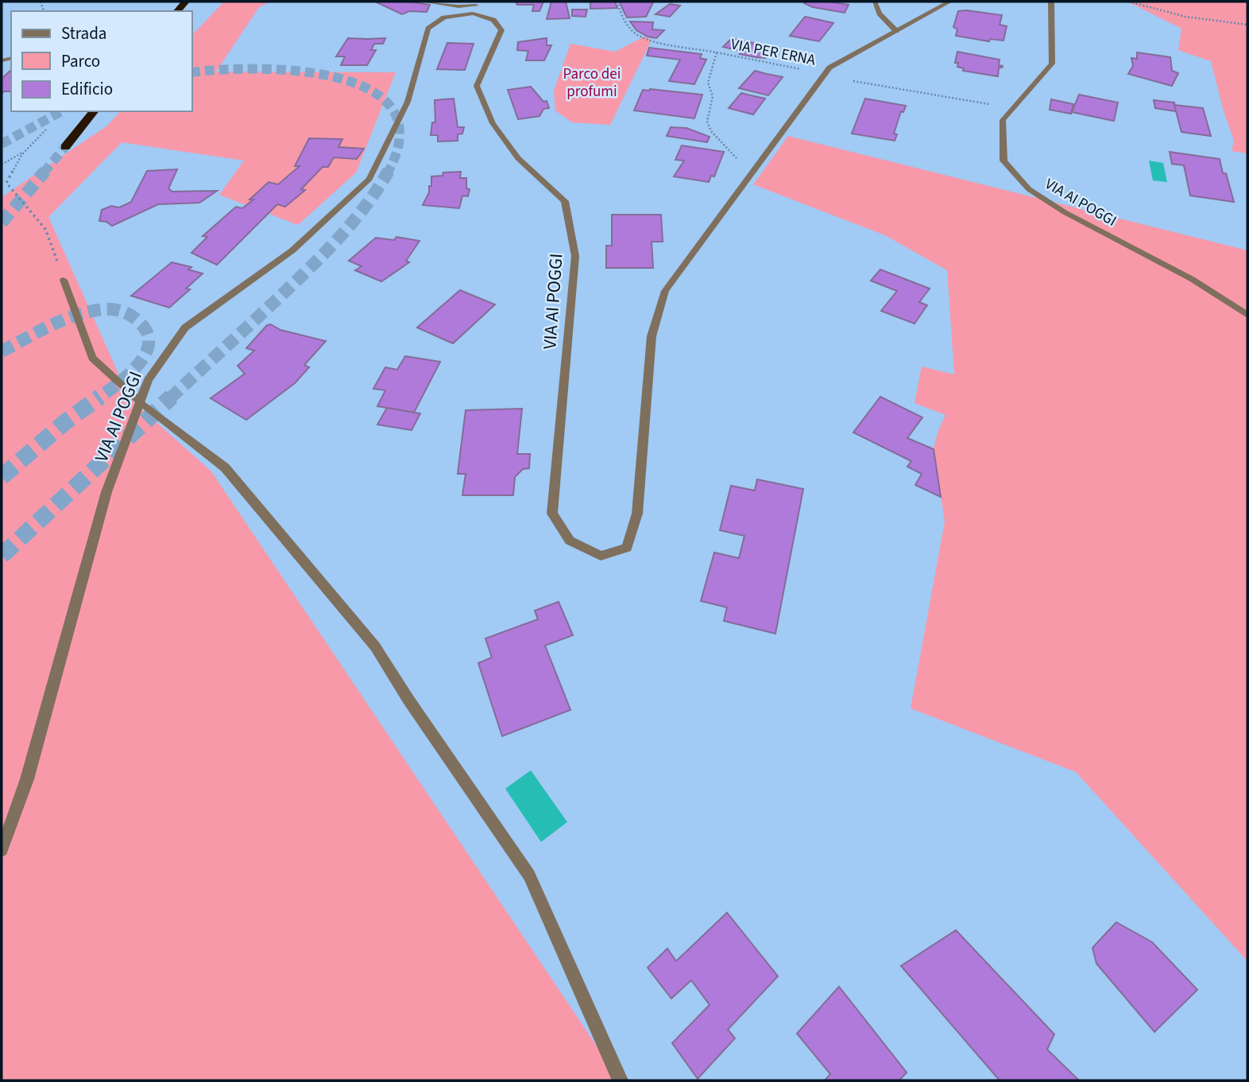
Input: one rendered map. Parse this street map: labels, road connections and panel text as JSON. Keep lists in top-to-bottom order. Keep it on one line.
{"streets":{"street":["VIA AI POGGI"],"path":["VIA PER ERNA"]},"crossings":[["VIA PER ERNA","VIA AI POGGI"]],"parks":["Parco dei profumi"],"legend":["Strada","Parco","Edificio"]}
